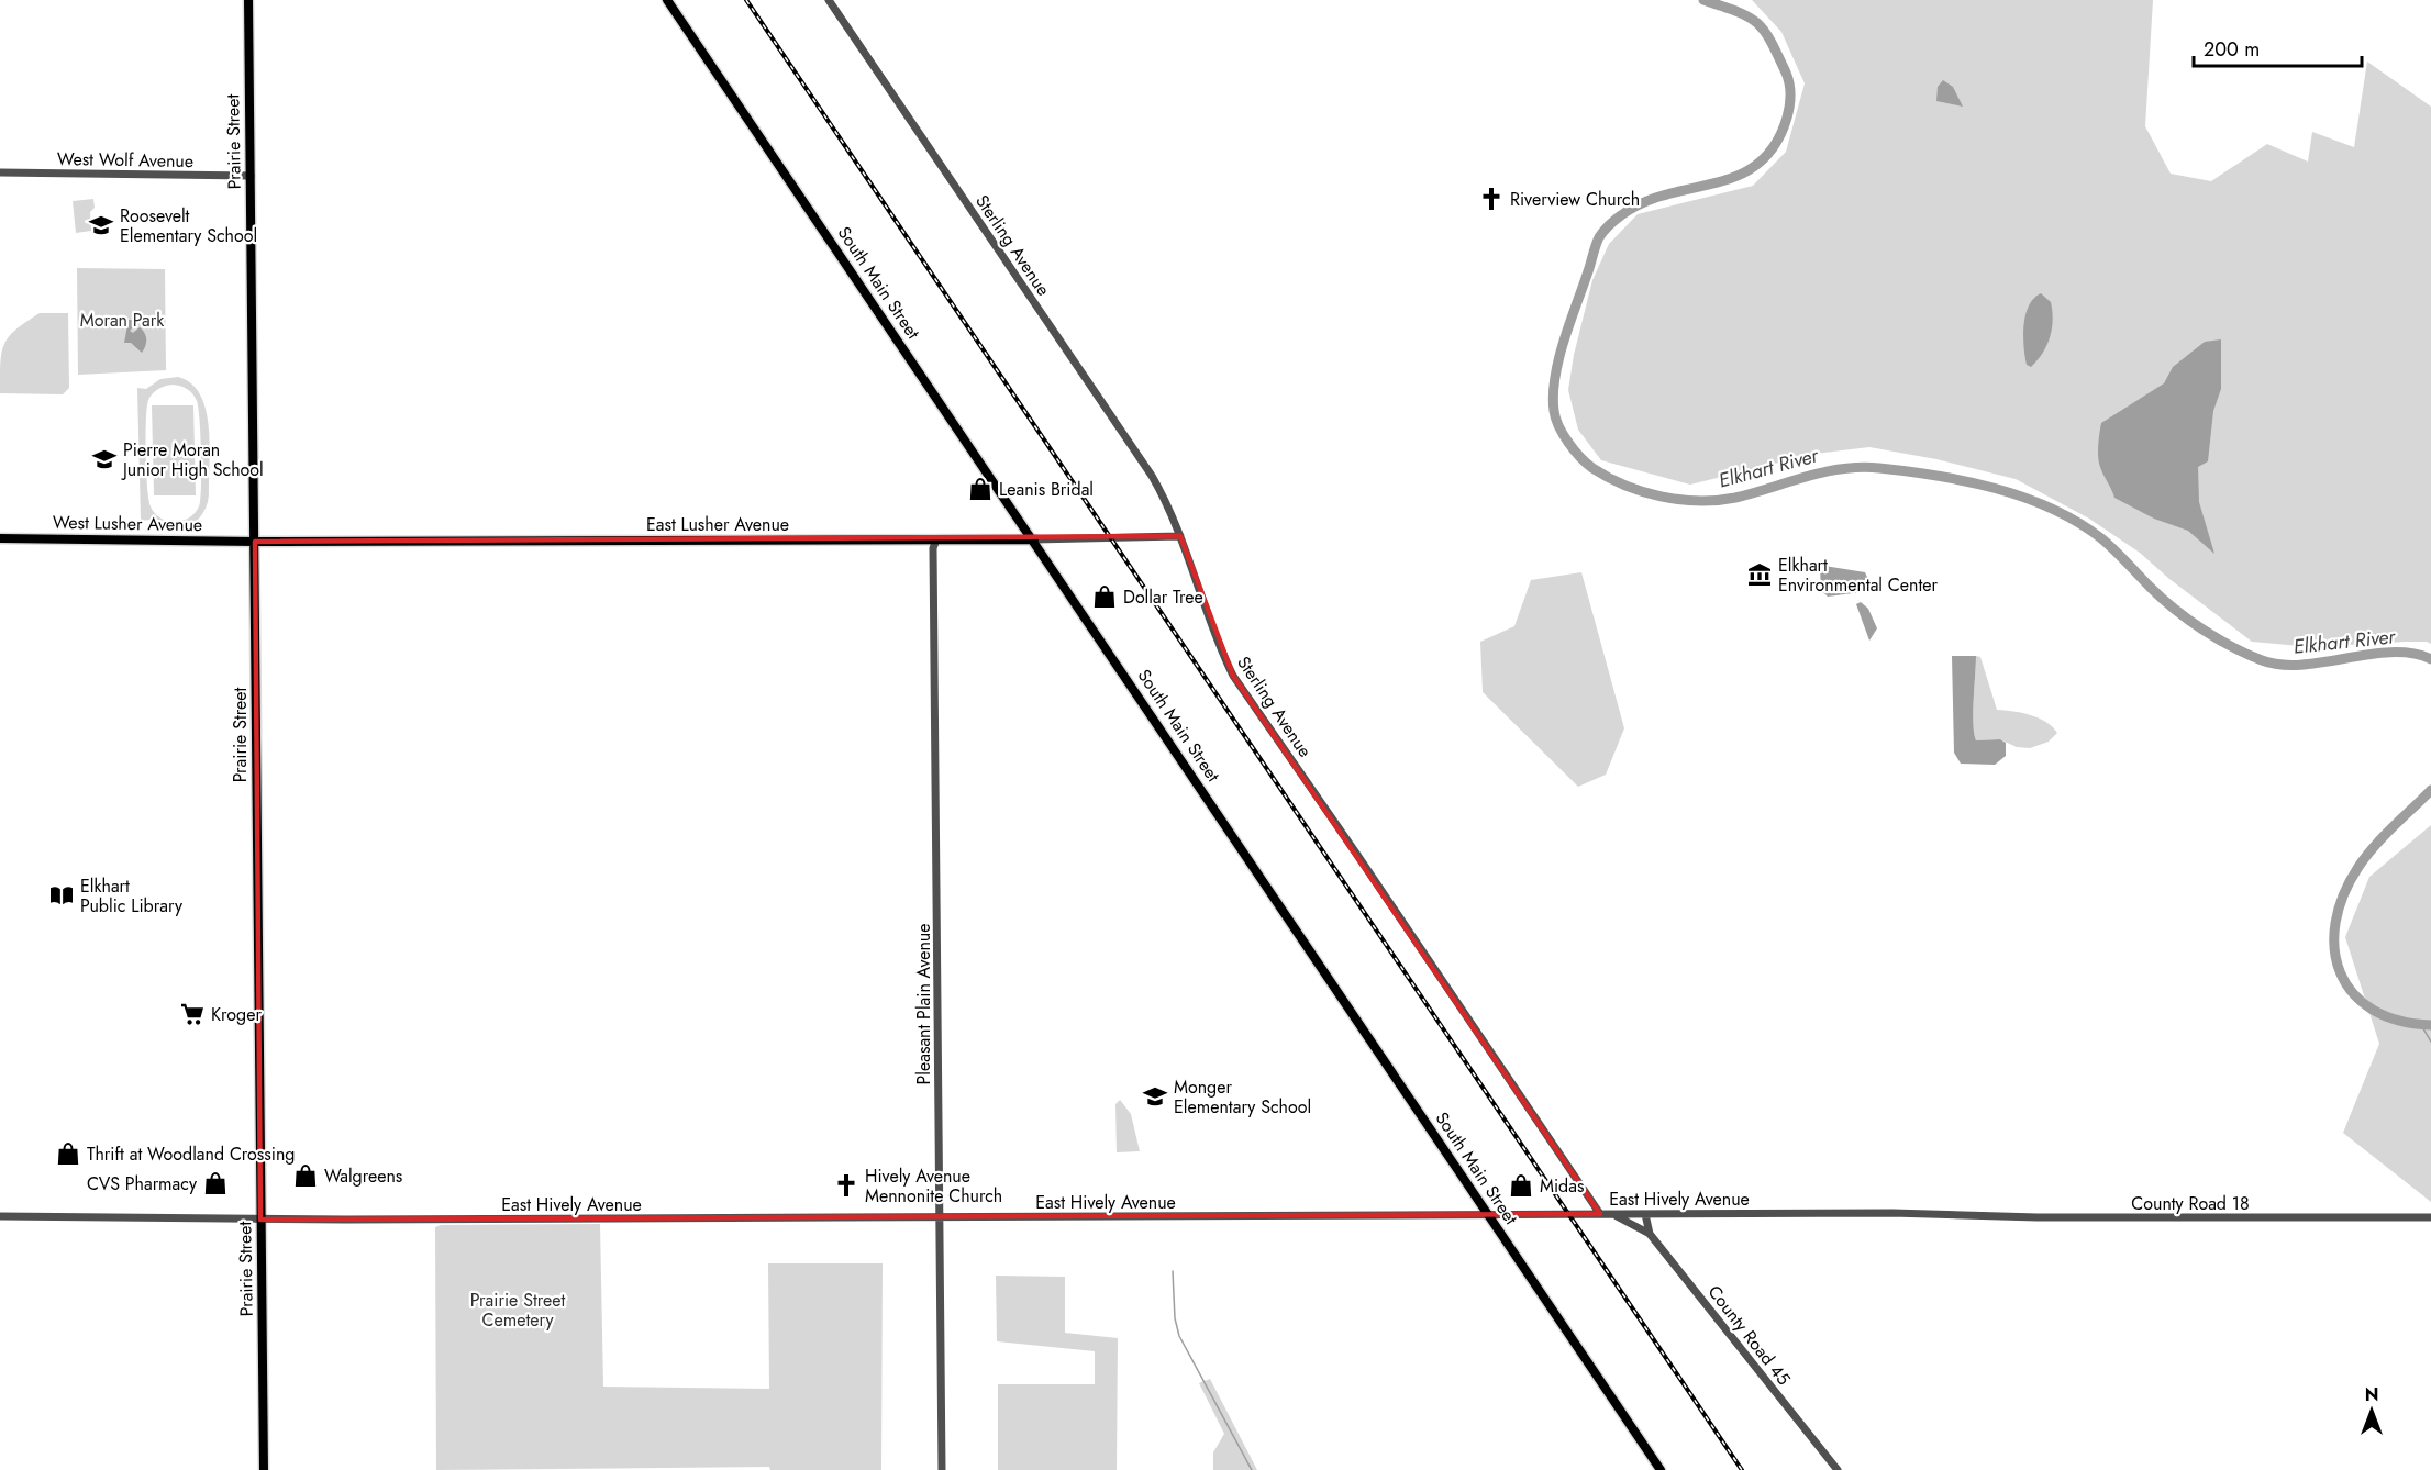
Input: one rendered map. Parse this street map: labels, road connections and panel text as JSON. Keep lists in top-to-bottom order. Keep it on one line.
{"streets":{"main road":["Prairie Street","South Main Street","West Lusher Avenue","East Lusher Avenue"],"street":["West Wolf Avenue","Sterling Avenue","Pleasant Plain Avenue","East Hively Avenue","County Road 18","County Road 45"]},"crossings":[["Prairie Street","West Wolf Avenue"],["Prairie Street","West Lusher Avenue"],["Prairie Street","East Lusher Avenue"],["Prairie Street","East Hively Avenue"],["Sterling Avenue","East Lusher Avenue"],["Sterling Avenue","East Hively Avenue"],["South Main Street","East Lusher Avenue"],["South Main Street","East Hively Avenue"],["West Lusher Avenue","East Lusher Avenue"],["East Lusher Avenue","Pleasant Plain Avenue"],["Pleasant Plain Avenue","East Hively Avenue"],["East Hively Avenue","County Road 18"],["East Hively Avenue","County Road 45"]],"water":["Elkhart River"],"parks":["Moran Park","Prairie Street Cemetery"],"places":{"church":["Riverview Church","Hively Avenue Mennonite Church"],"school or university":["Roosevelt Elementary School","Pierre Moran Junior High School","Monger Elementary School"],"shop":["Leanis Bridal","Dollar Tree","Thrift at Woodland Crossing","Walgreens","CVS Pharmacy","Midas"],"museum":["Elkhart Environmental Center"],"library":["Elkhart Public Library"],"supermarket":["Kroger"]},"scale_bar":"200 m","north":"top"}
